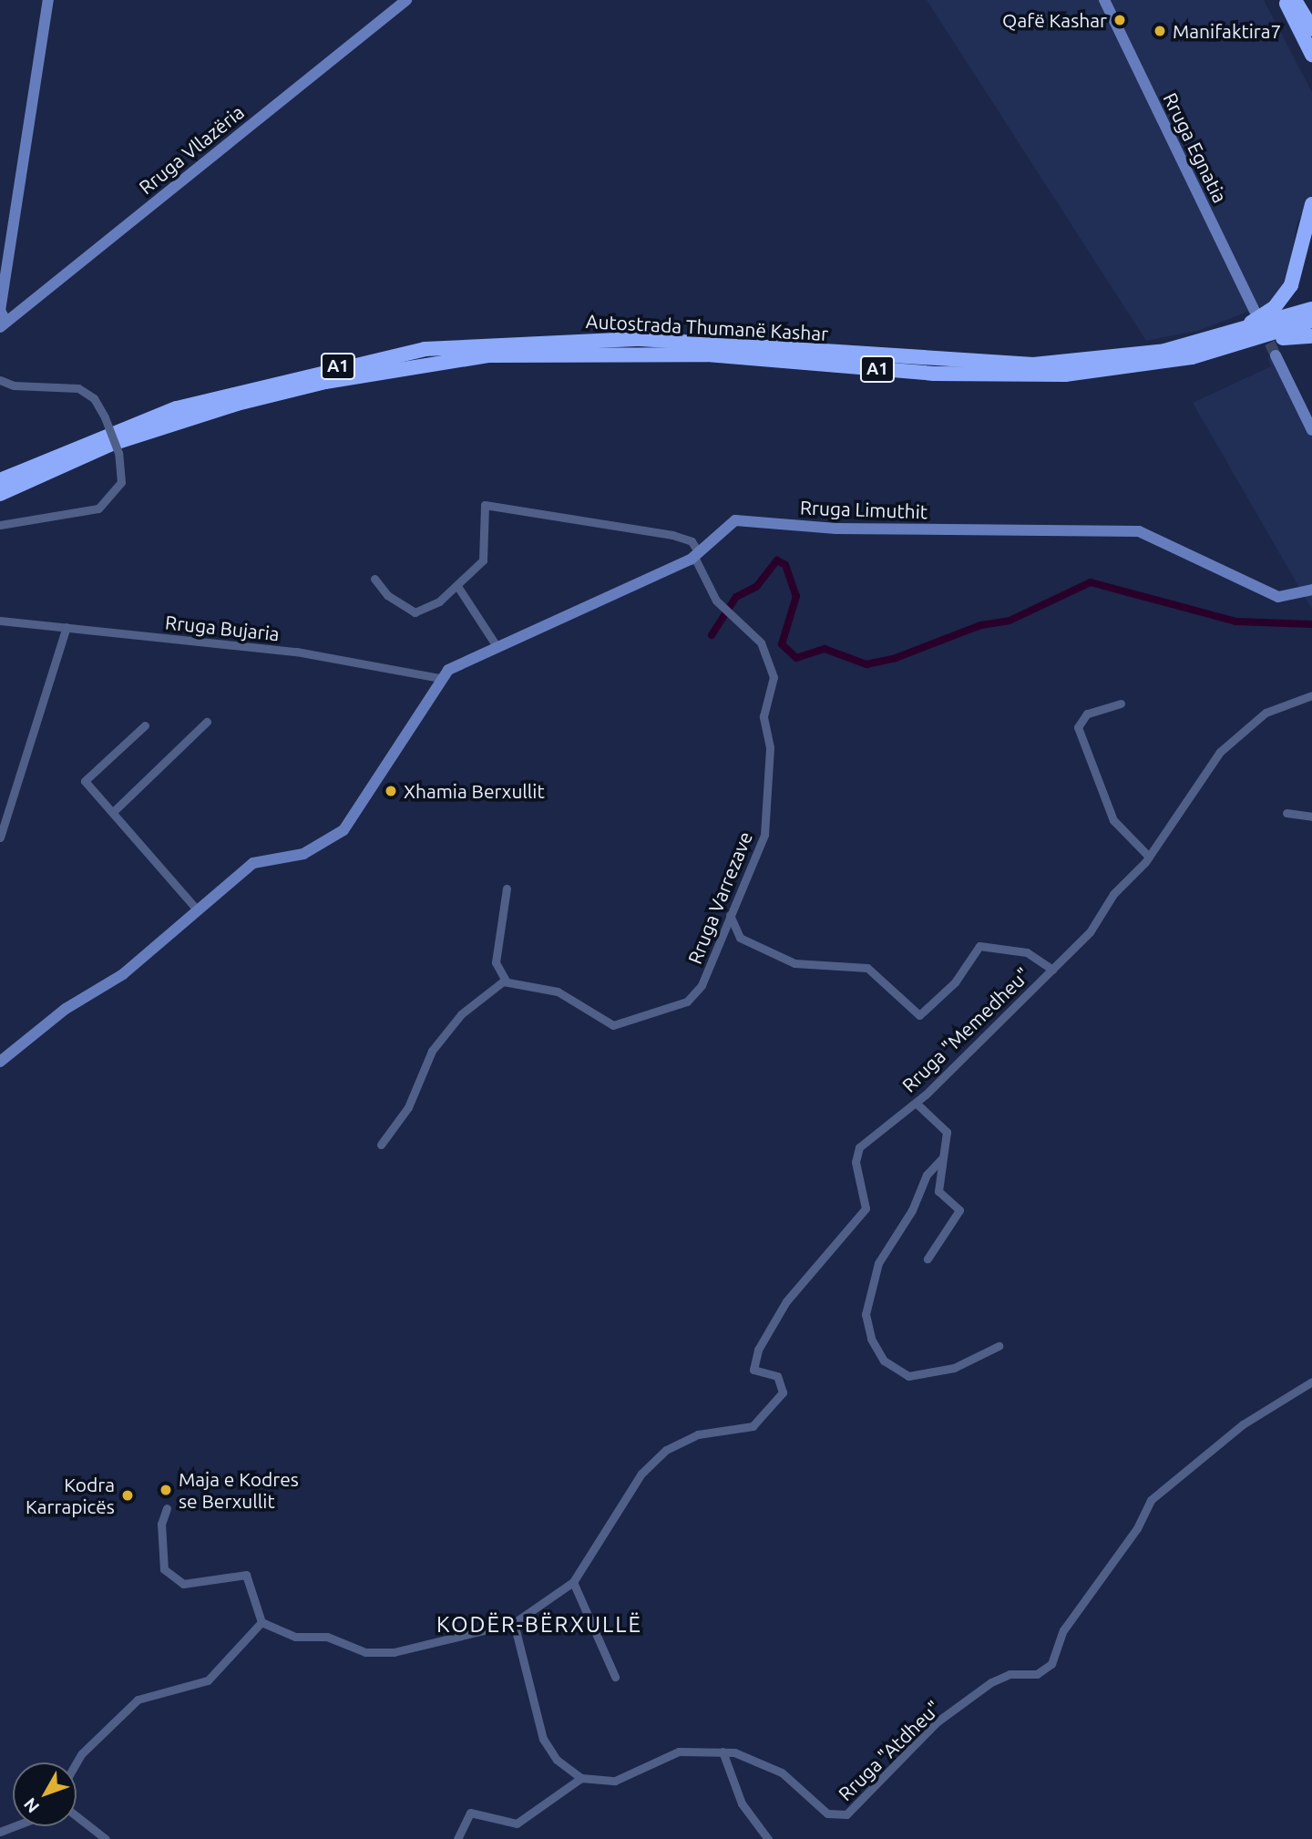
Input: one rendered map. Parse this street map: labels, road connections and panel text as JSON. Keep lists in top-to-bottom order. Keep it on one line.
{"streets":{"highway":["Autostrada Thumanë Kashar","A1"],"street":["Rruga Egnatia","Rruga Vllazëria","Rruga Limuthit","Rruga Bujaria","Rruga Varrezave","Rruga \"Memedheu\"","Rruga \"Atdheu\""]},"crossings":[["Rruga Limuthit","Rruga Bujaria"],["Rruga Limuthit","Rruga Varrezave"]],"districts":["KODËR-BËRXULLË"],"places":["Qafë Kashar","Manifaktira7","Xhamia Berxullit","Maja e Kodres se Berxullit","Kodra Karrapicës"],"north":"bottom left"}
